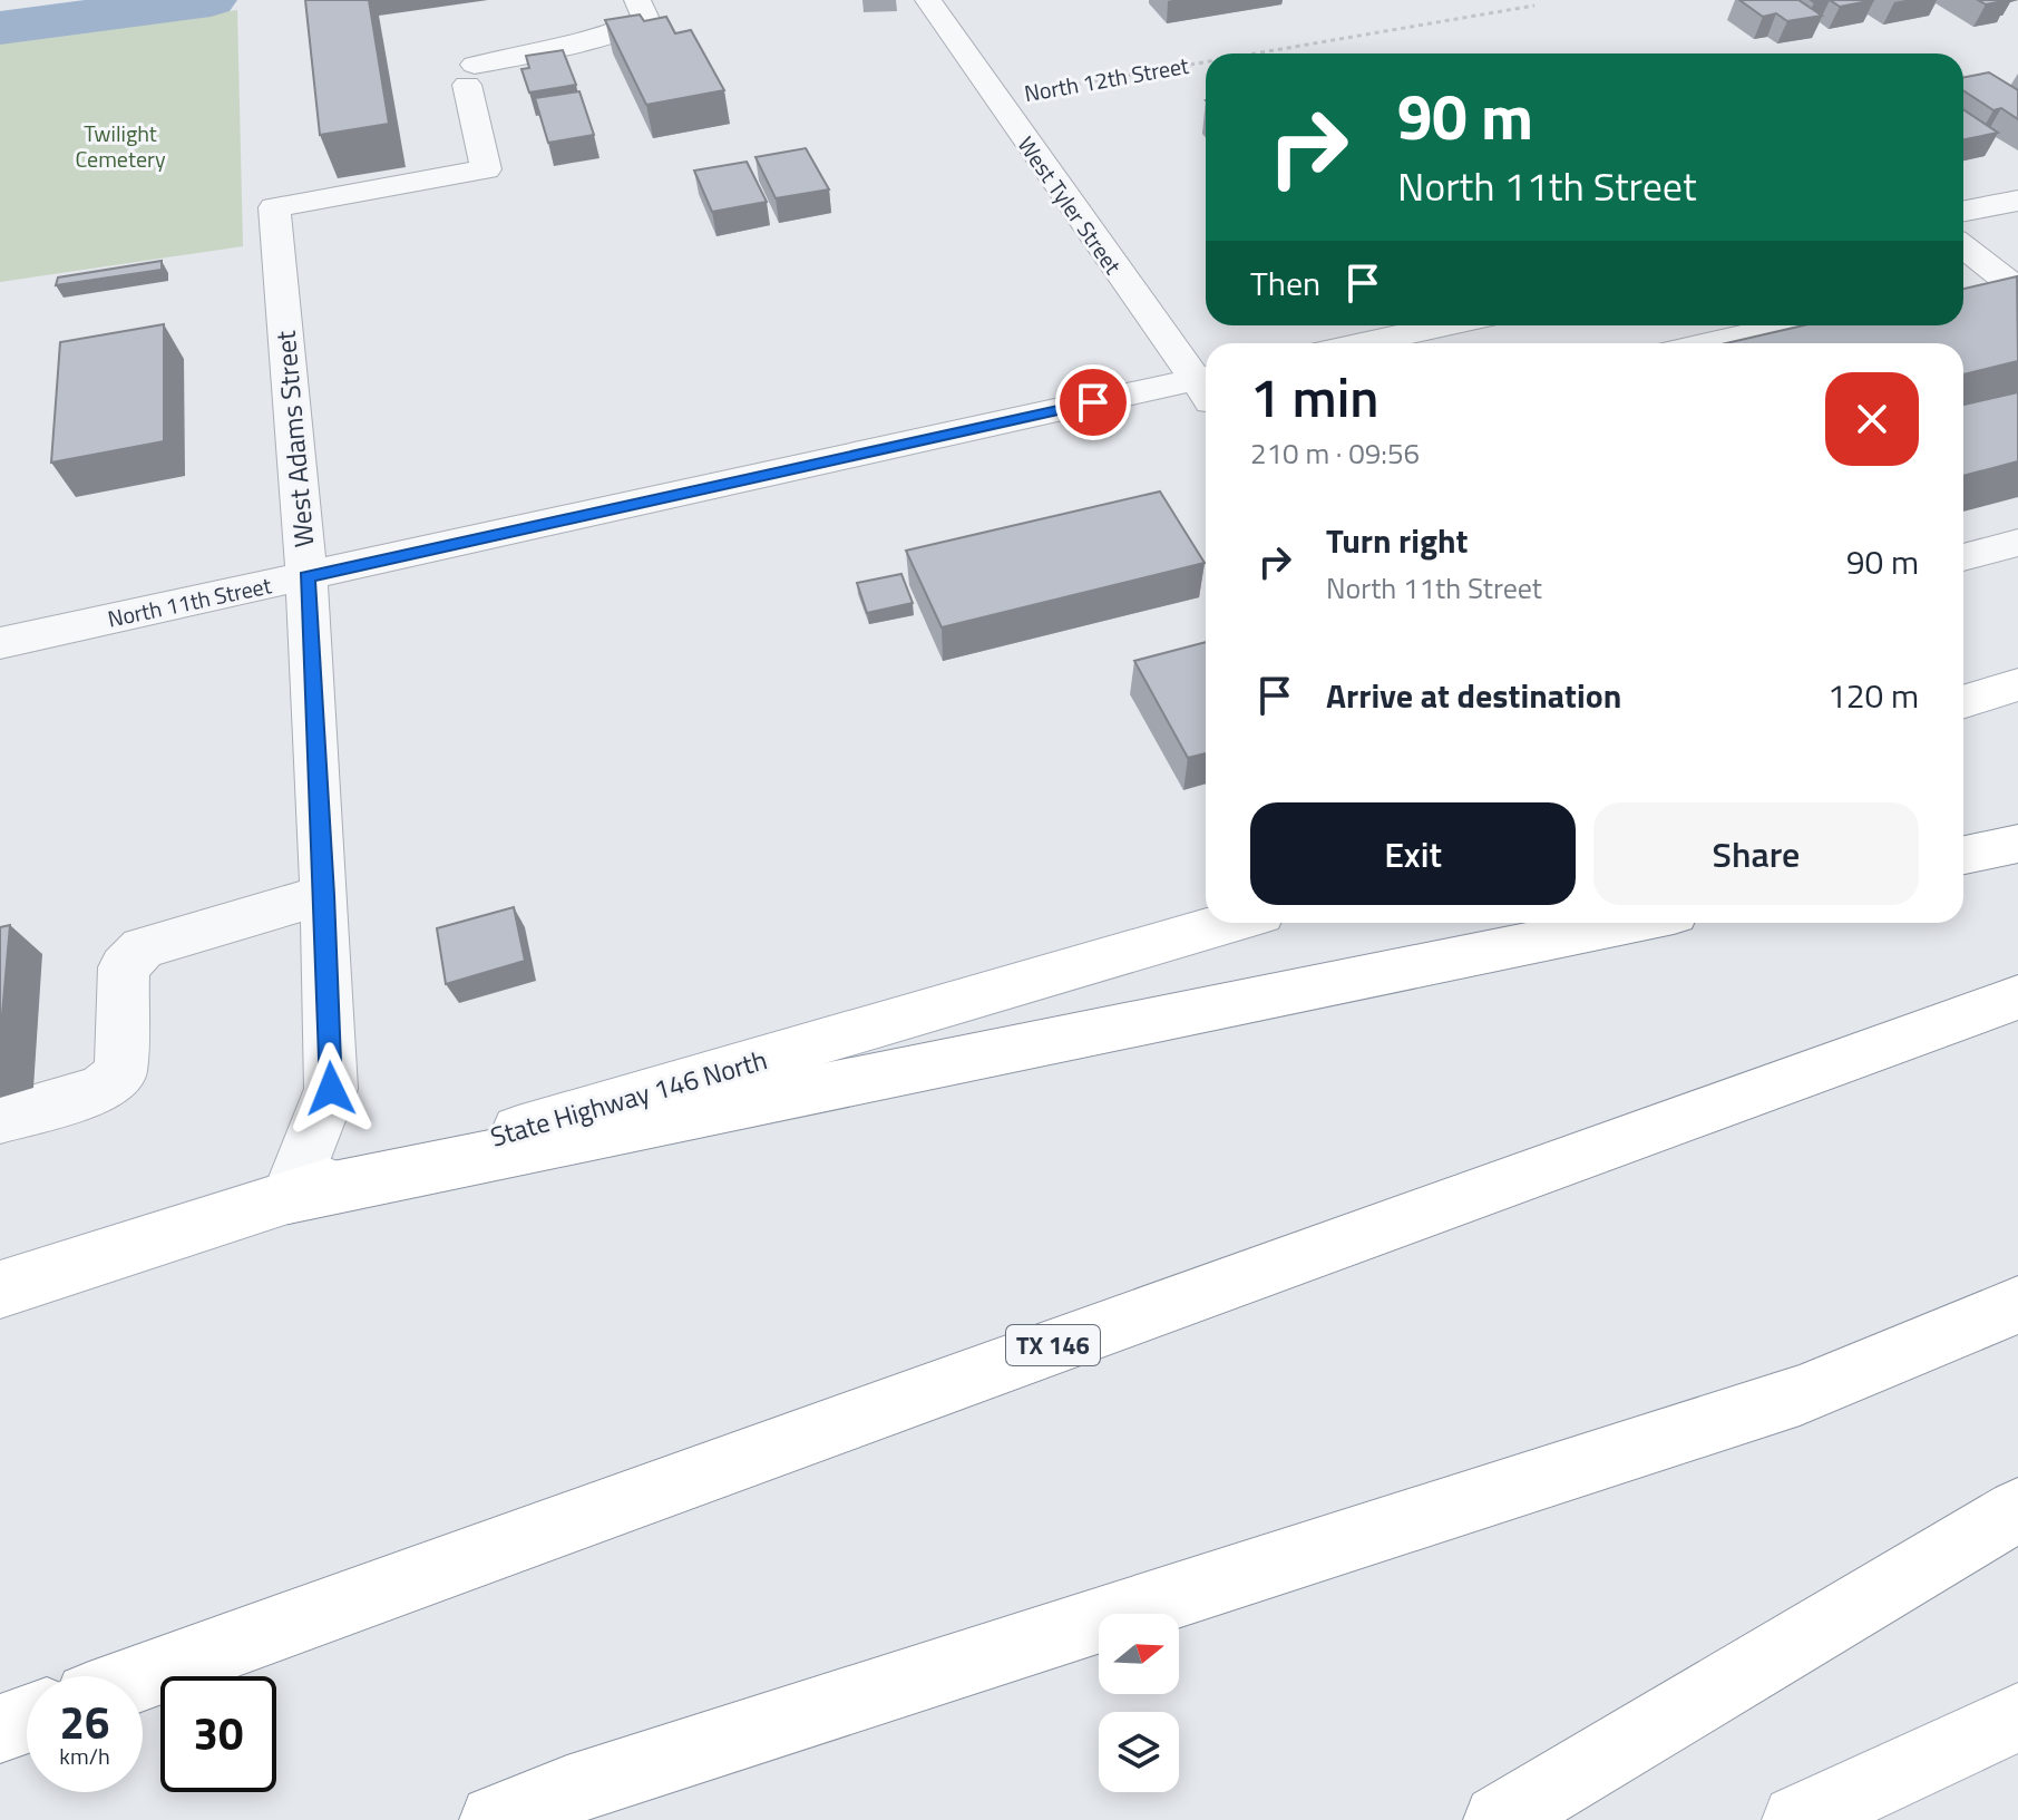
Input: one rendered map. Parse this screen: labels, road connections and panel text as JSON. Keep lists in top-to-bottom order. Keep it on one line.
{"streets":{"main road":["State Highway 146 North","TX 146"],"street":["West Tyler Street","West Adams Street","North 11th Street"],"path":["North 12th Street"]},"crossings":[["North 12th Street","West Tyler Street"],["West Adams Street","North 11th Street"],["West Adams Street","State Highway 146 North"]],"parks":["Twilight Cemetery"],"north":"right","page":{"turn":["90 m","North 11th Street"],"then":"Then","heading":["1 min","210 m · 09:56"],"list":[{"name":"Turn right","note":"North 11th Street","value":"90 m"},{"name":"Arrive at destination","value":"120 m"}],"buttons":["Exit","Share"],"speed":"26 km/h","limit":"30"}}
